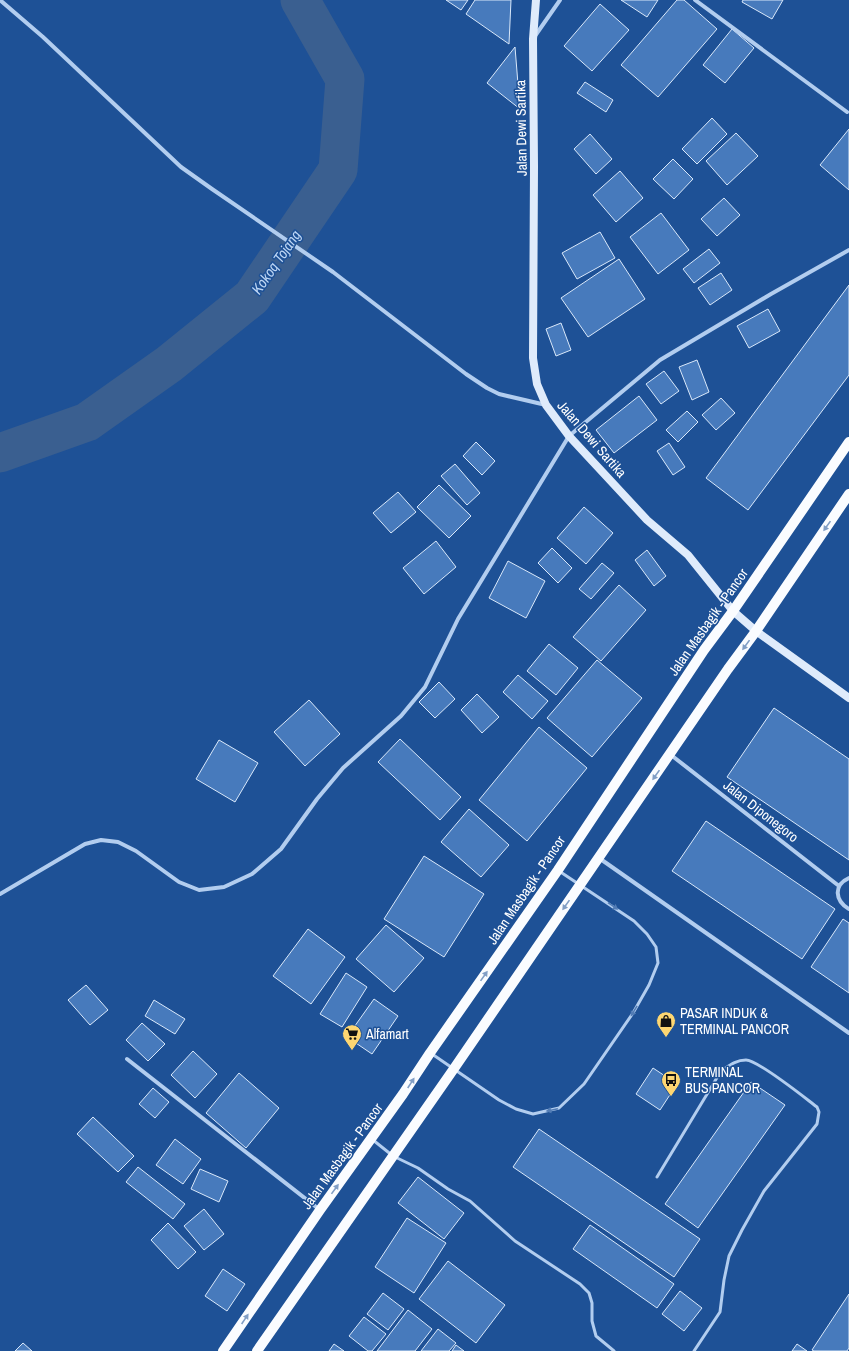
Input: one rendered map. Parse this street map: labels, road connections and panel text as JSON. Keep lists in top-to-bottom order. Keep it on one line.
{"streets":{"main road":["Jalan Masbagik - Pancor"],"street":["Jalan Dewi Sartika","Jalan Diponegoro"]},"crossings":[["Jalan Dewi Sartika","Jalan Masbagik - Pancor"]],"water":["Kokoq Tojang"],"places":{"shop":["PASAR INDUK & TERMINAL PANCOR"],"supermarket":["Alfamart"],"bus stop":["TERMINAL BUS PANCOR"]}}
